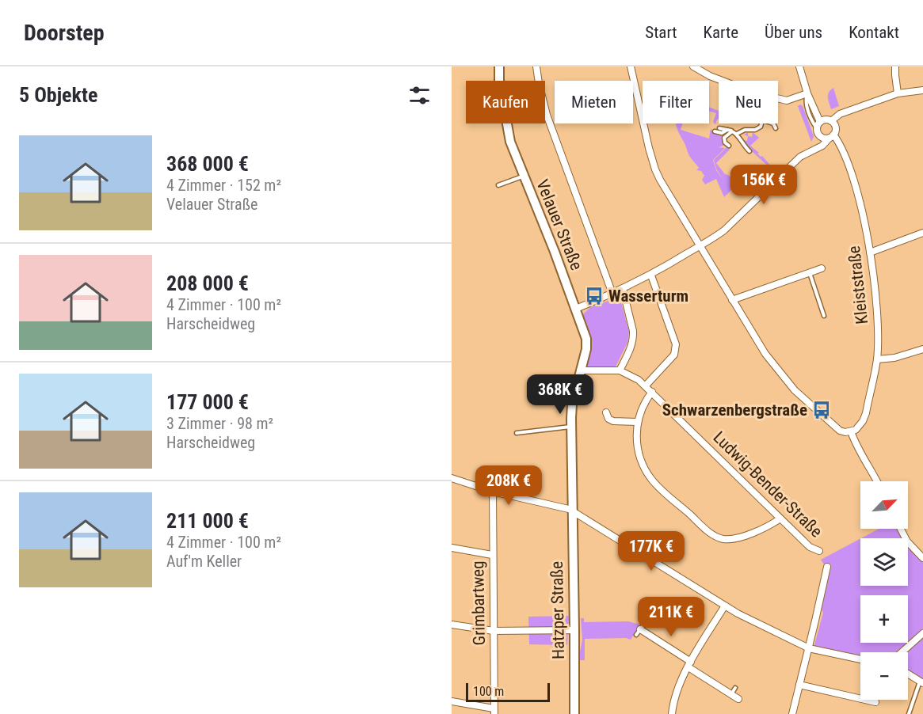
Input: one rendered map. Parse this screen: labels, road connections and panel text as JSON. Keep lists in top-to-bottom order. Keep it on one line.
{"streets":{"main road":["Velauer Straße","Hatzper Straße"],"street":["Kleiststraße","Ludwig-Bender-Straße","Grimbartweg"]},"crossings":[["Velauer Straße","Ludwig-Bender-Straße"],["Velauer Straße","Hatzper Straße"]],"places":{"bus stop":["Wasserturm","Schwarzenbergstraße"]},"scale_bar":"100 m","north":"top right","page":{"header":"Doorstep","nav":["Start","Karte","Über uns","Kontakt"],"heading":"5 Objekte","chip":["Kaufen","Mieten","Filter","Neu"],"list":[{"name":"368 000 €","note":"4 Zimmer · 152 m² · Velauer Straße"},{"name":"208 000 €","note":"4 Zimmer · 100 m² · Harscheidweg"},{"name":"177 000 €","note":"3 Zimmer · 98 m² · Harscheidweg"},{"name":"211 000 €","note":"4 Zimmer · 100 m² · Auf'm Keller"}],"price":["156K €","368K €","208K €","177K €","211K €"],"map_buttons":["+","−"],"scale":"100 m"}}
